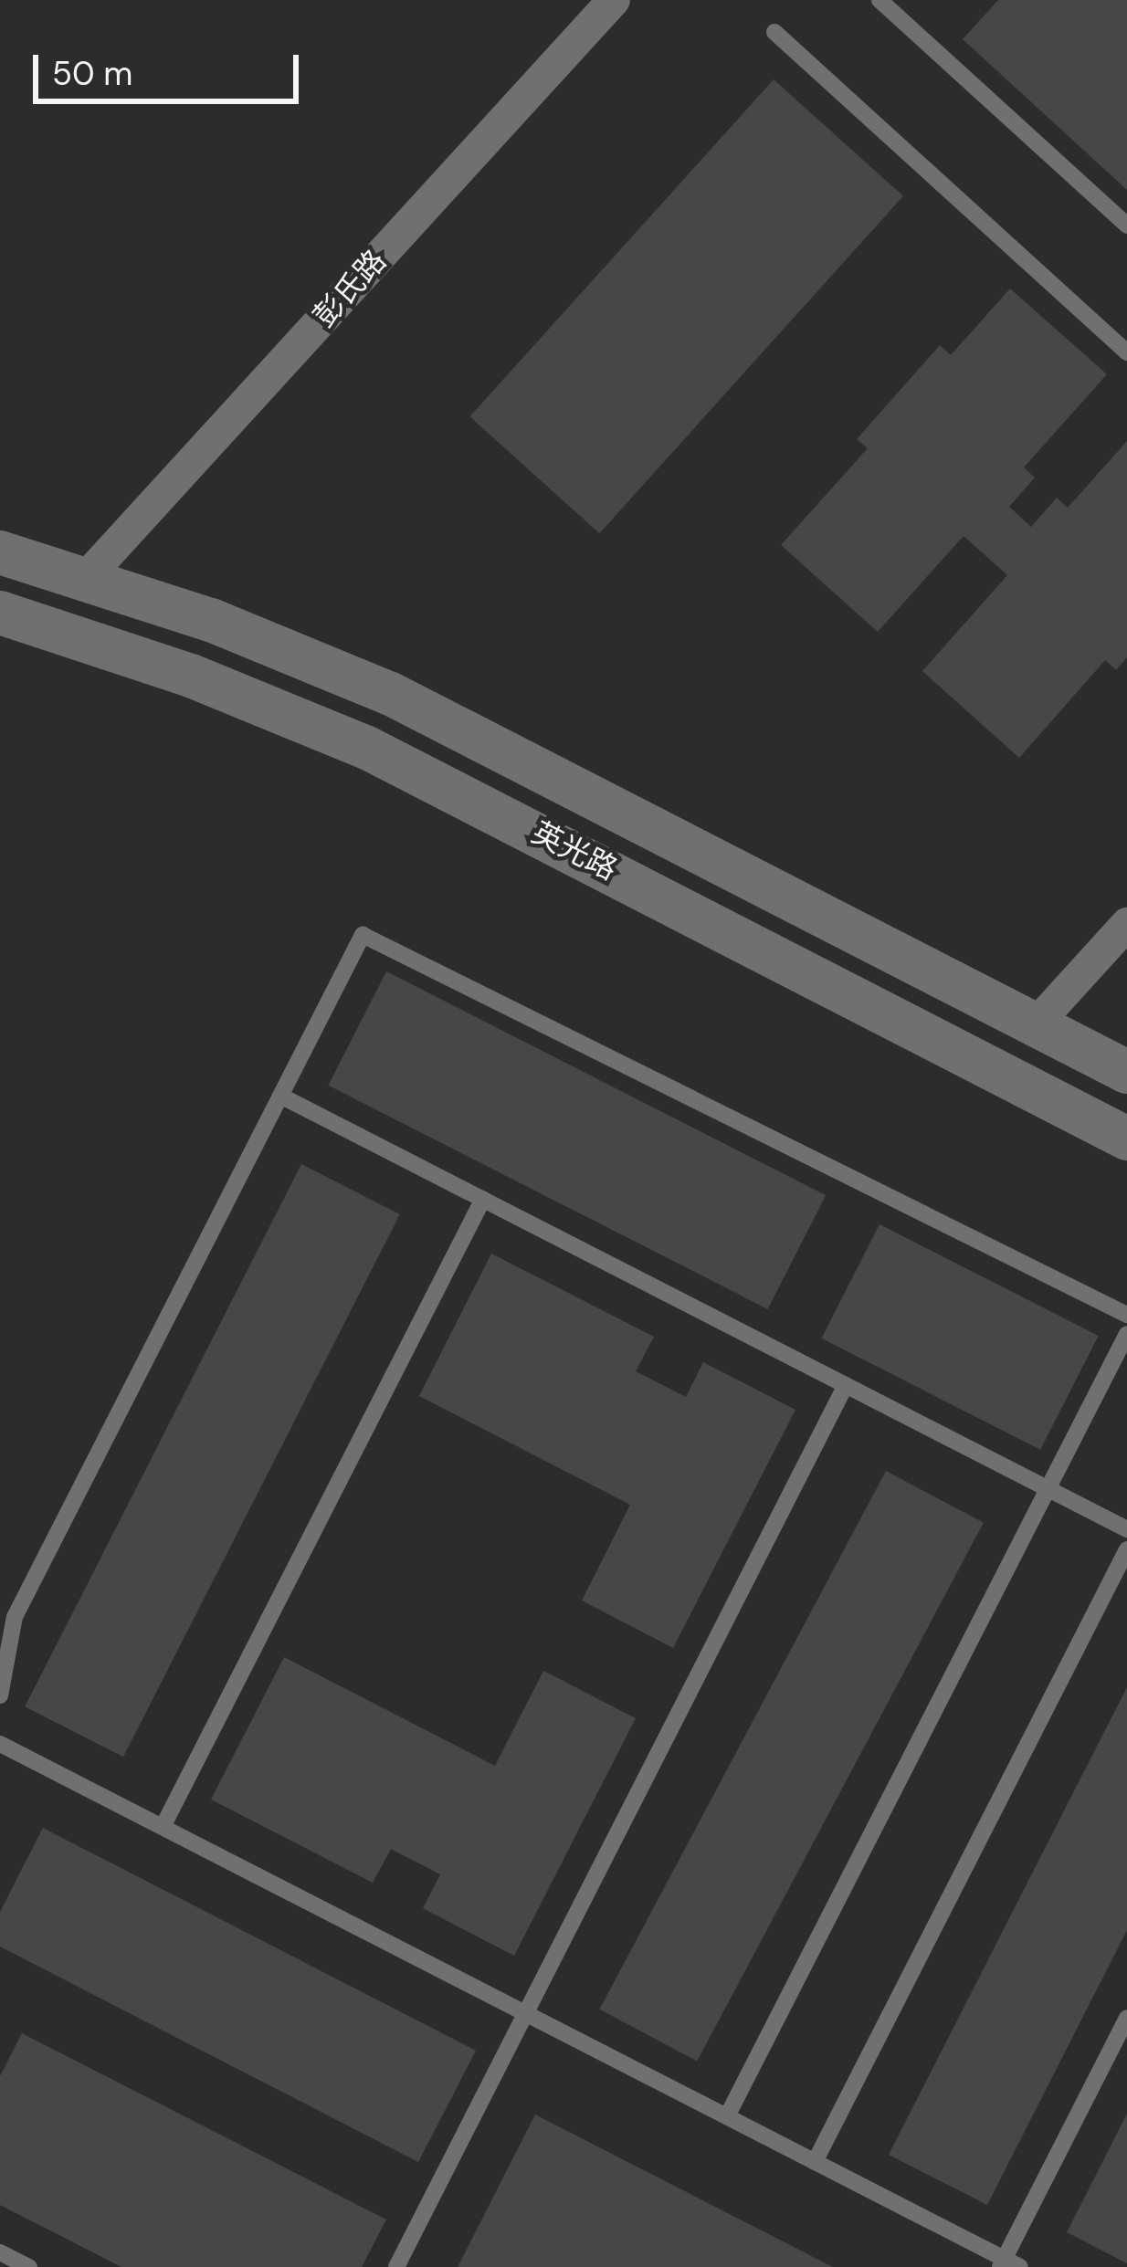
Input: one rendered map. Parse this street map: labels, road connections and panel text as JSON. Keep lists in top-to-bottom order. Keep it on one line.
{"streets":{"main road":["英光路"],"street":["彭氏路"]},"crossings":[["彭氏路","英光路"]],"scale_bar":"50 m"}
